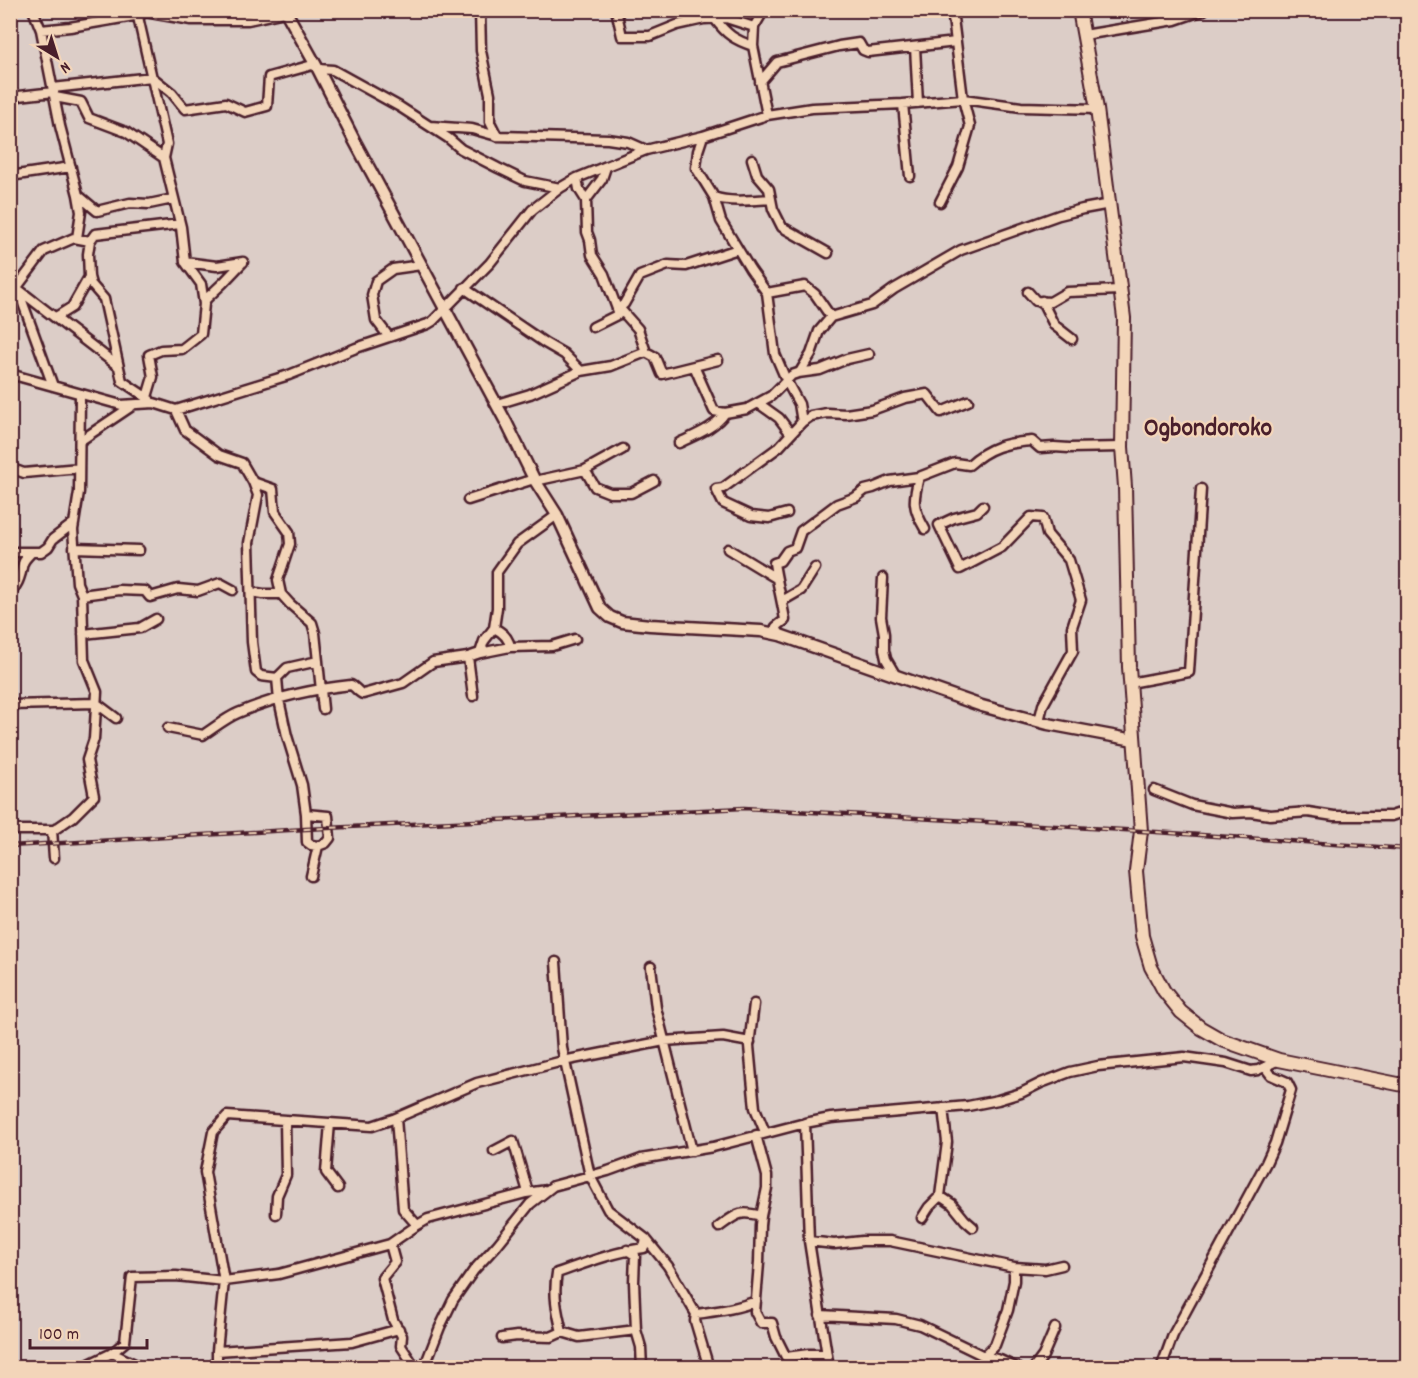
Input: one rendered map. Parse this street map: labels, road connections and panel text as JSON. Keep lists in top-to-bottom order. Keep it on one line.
{"districts":["Ogbondoroko"],"scale_bar":"100 m","north":"bottom right"}
